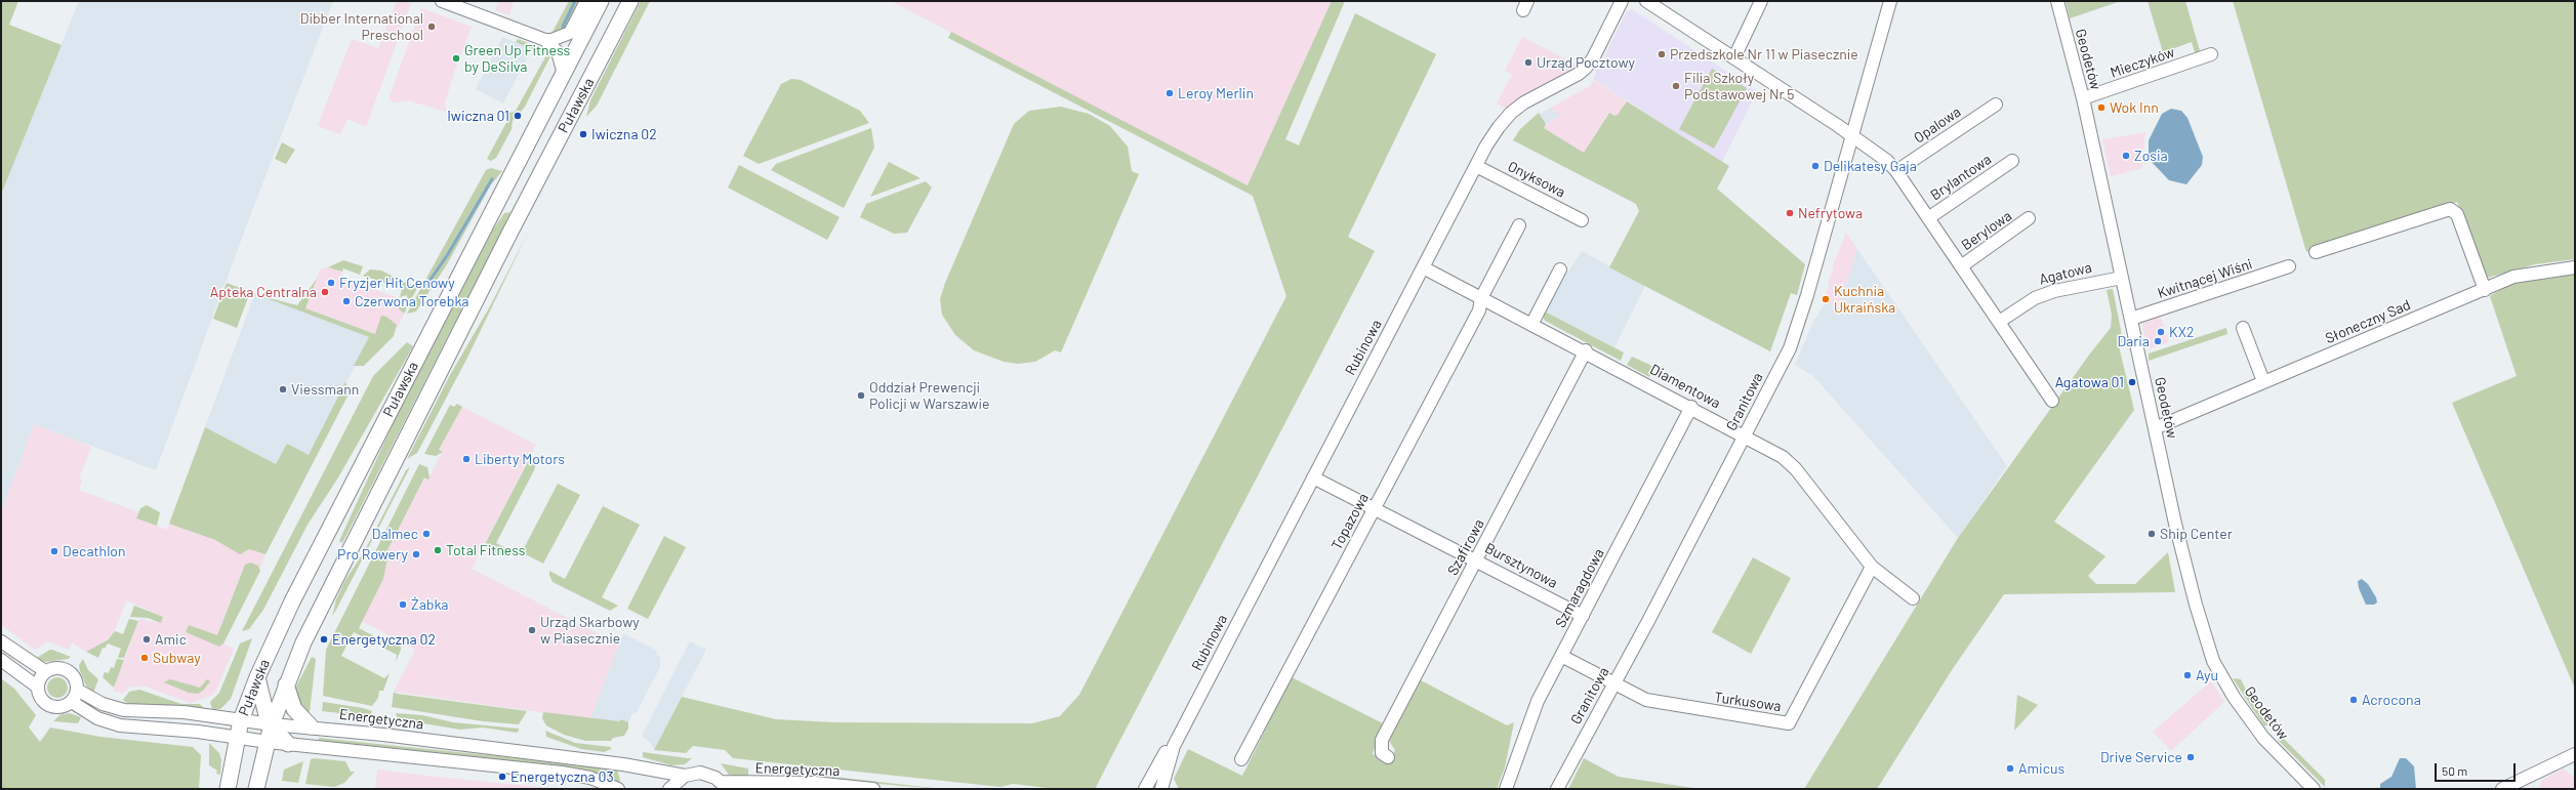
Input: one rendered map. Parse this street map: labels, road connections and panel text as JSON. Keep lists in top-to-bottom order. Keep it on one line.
{"streets":{"main road":["Puławska"],"street":["Geodetów","Mieczyków","Opalowa","Brylantowa","Onyksowa","Berylowa","Agatowa","Kwitnącej Wiśni","Słoneczny Sad","Rubinowa","Diamentowa","Granitowa","Topazowa","Szafirowa","Bursztynowa","Szmaragdowa","Turkusowa","Energetyczna"]},"crossings":[["Geodetów","Mieczyków"],["Geodetów","Agatowa"],["Geodetów","Kwitnącej Wiśni"],["Geodetów","Słoneczny Sad"],["Puławska","Energetyczna"],["Onyksowa","Rubinowa"],["Rubinowa","Diamentowa"],["Rubinowa","Bursztynowa"],["Diamentowa","Granitowa"],["Diamentowa","Topazowa"],["Diamentowa","Szafirowa"],["Diamentowa","Szmaragdowa"],["Diamentowa","Turkusowa"],["Granitowa","Turkusowa"],["Topazowa","Bursztynowa"],["Szafirowa","Bursztynowa"],["Bursztynowa","Szmaragdowa"],["Szmaragdowa","Turkusowa"]],"places":["Dibber International Preschool","Przedszkole Nr 11 w Piasecznie","Green Up Fitness by DeSilva","Urząd Pocztowy","Filia Szkoły Podstawowej Nr 5","Leroy Merlin","Wok Inn","Iwiczna 01","Iwiczna 02","Zosia","Delikatesy Gaja","Nefrytowa","Fryzjer Hit Cenowy","Apteka Centralna","Kuchnia Ukraińska","Czerwona Torebka","KX2","Daria","Agatowa 01","Viessmann","Oddział Prewencji Policji w Warszawie","Liberty Motors","Dalmec","Ship Center","Total Fitness","Decathlon","Pro Rowery","Żabka","Urząd Skarbowy w Piasecznie","Amic","Energetyczna 02","Subway","Ayu","Acrocona","Drive Service","Amicus","Energetyczna 03"],"scale_bar":"50 m"}
